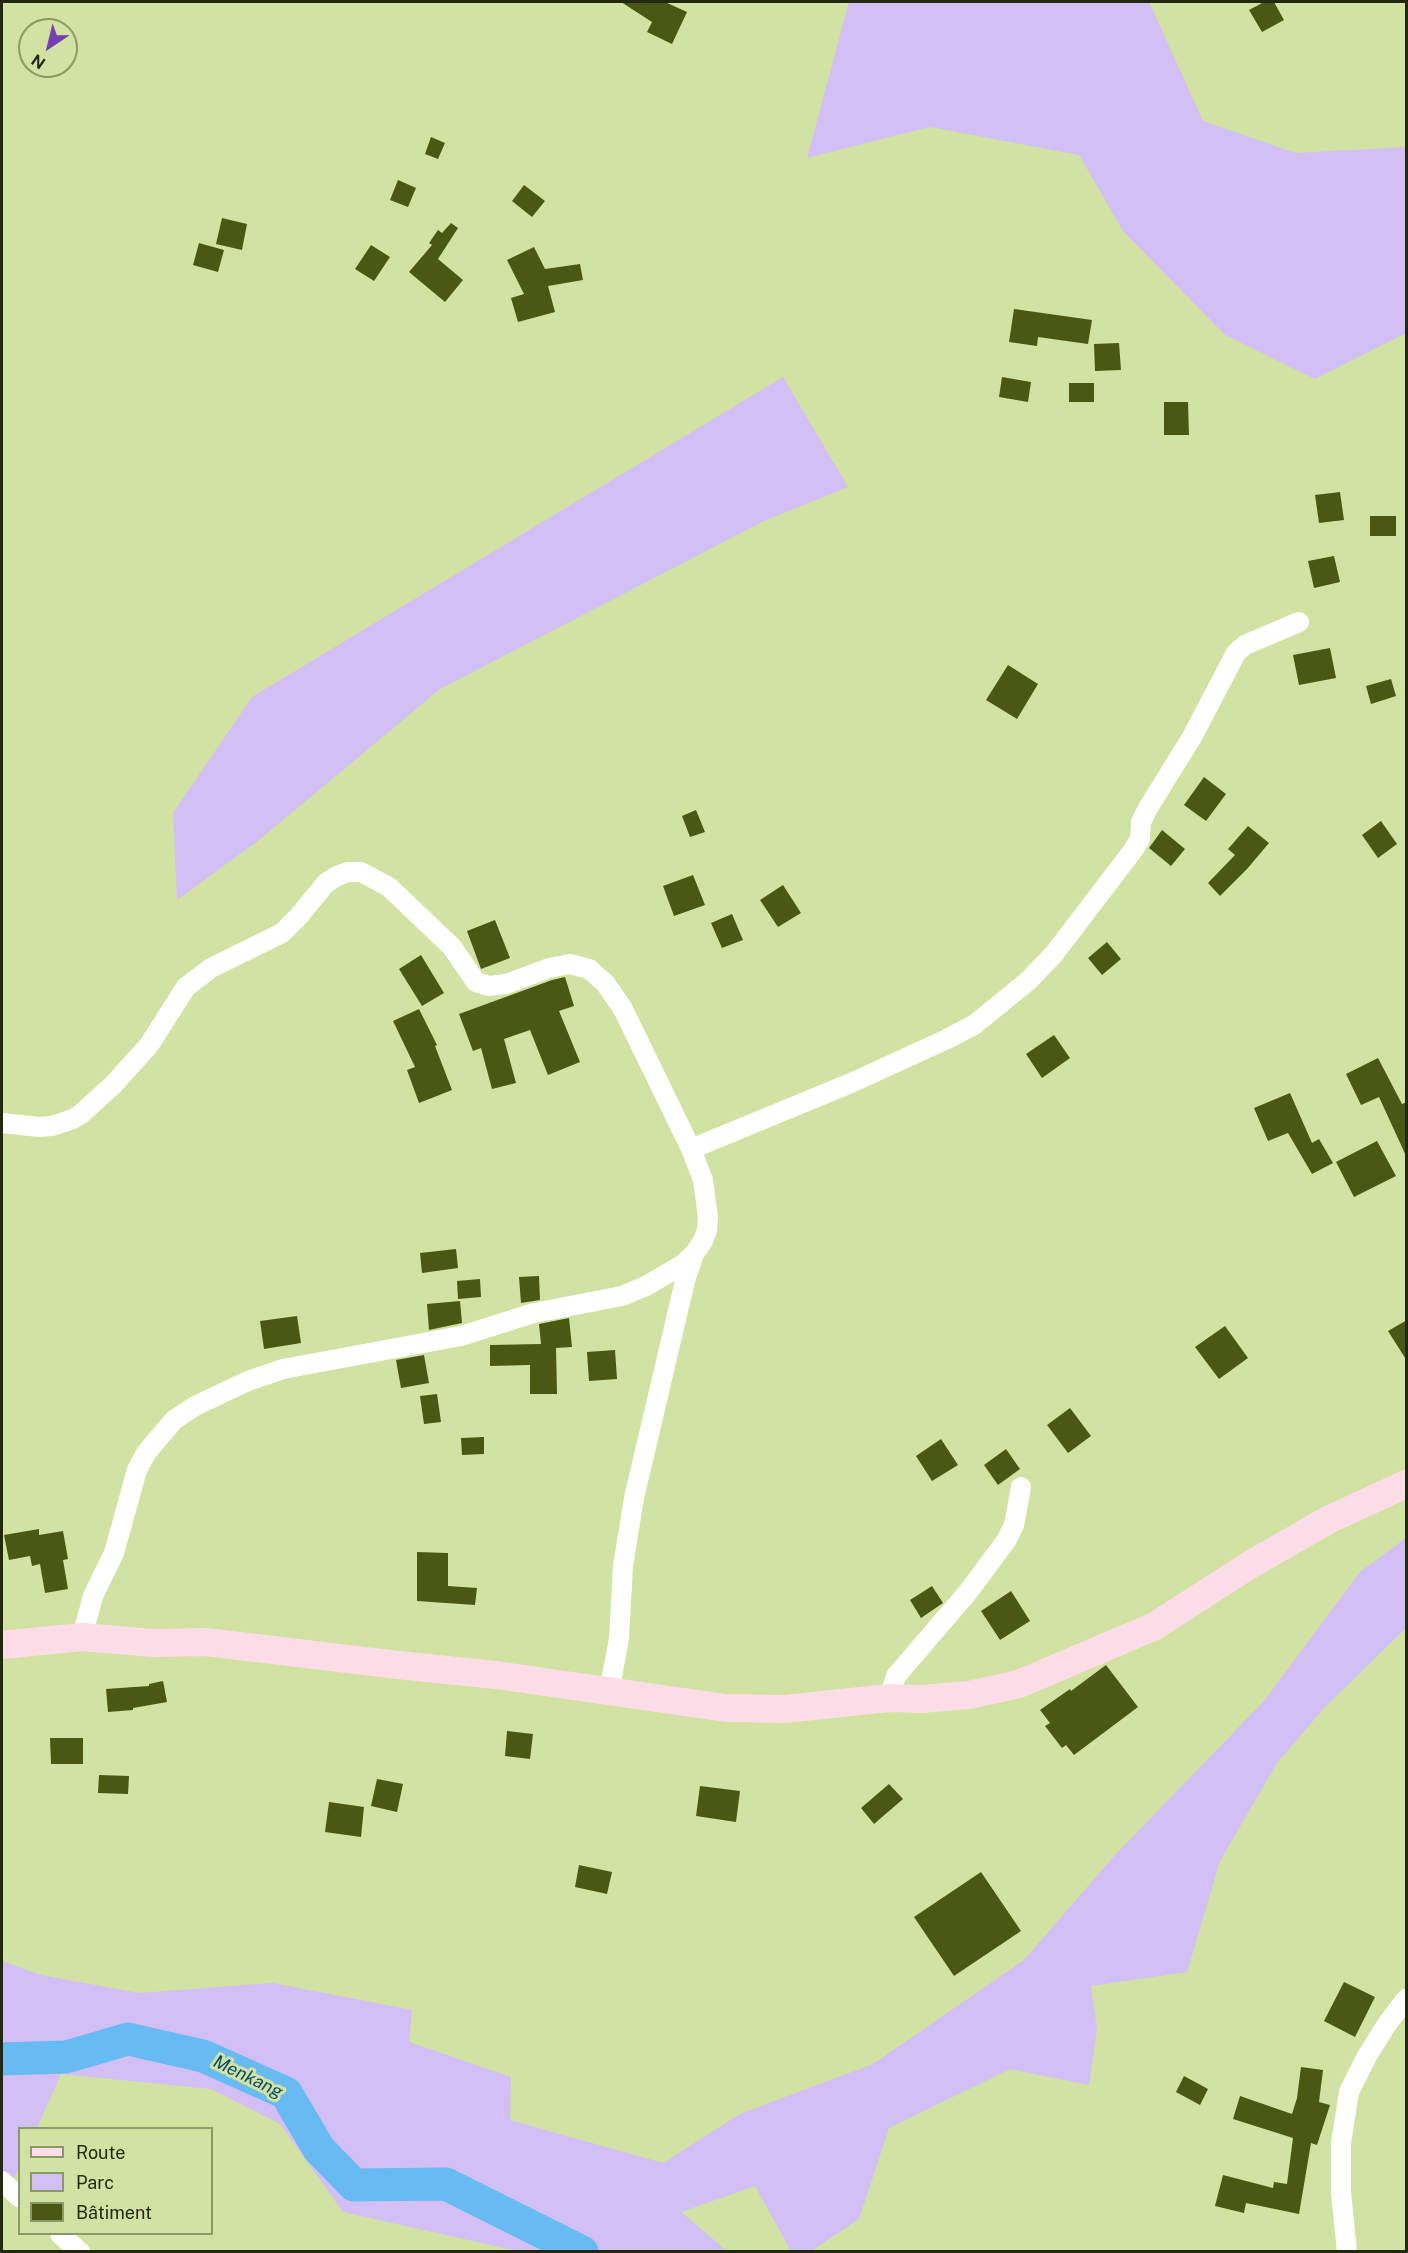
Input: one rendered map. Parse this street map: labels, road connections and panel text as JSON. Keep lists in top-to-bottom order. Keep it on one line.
{"water":["Menkang"],"legend":["Route","Parc","Bâtiment"],"north":"bottom left"}
